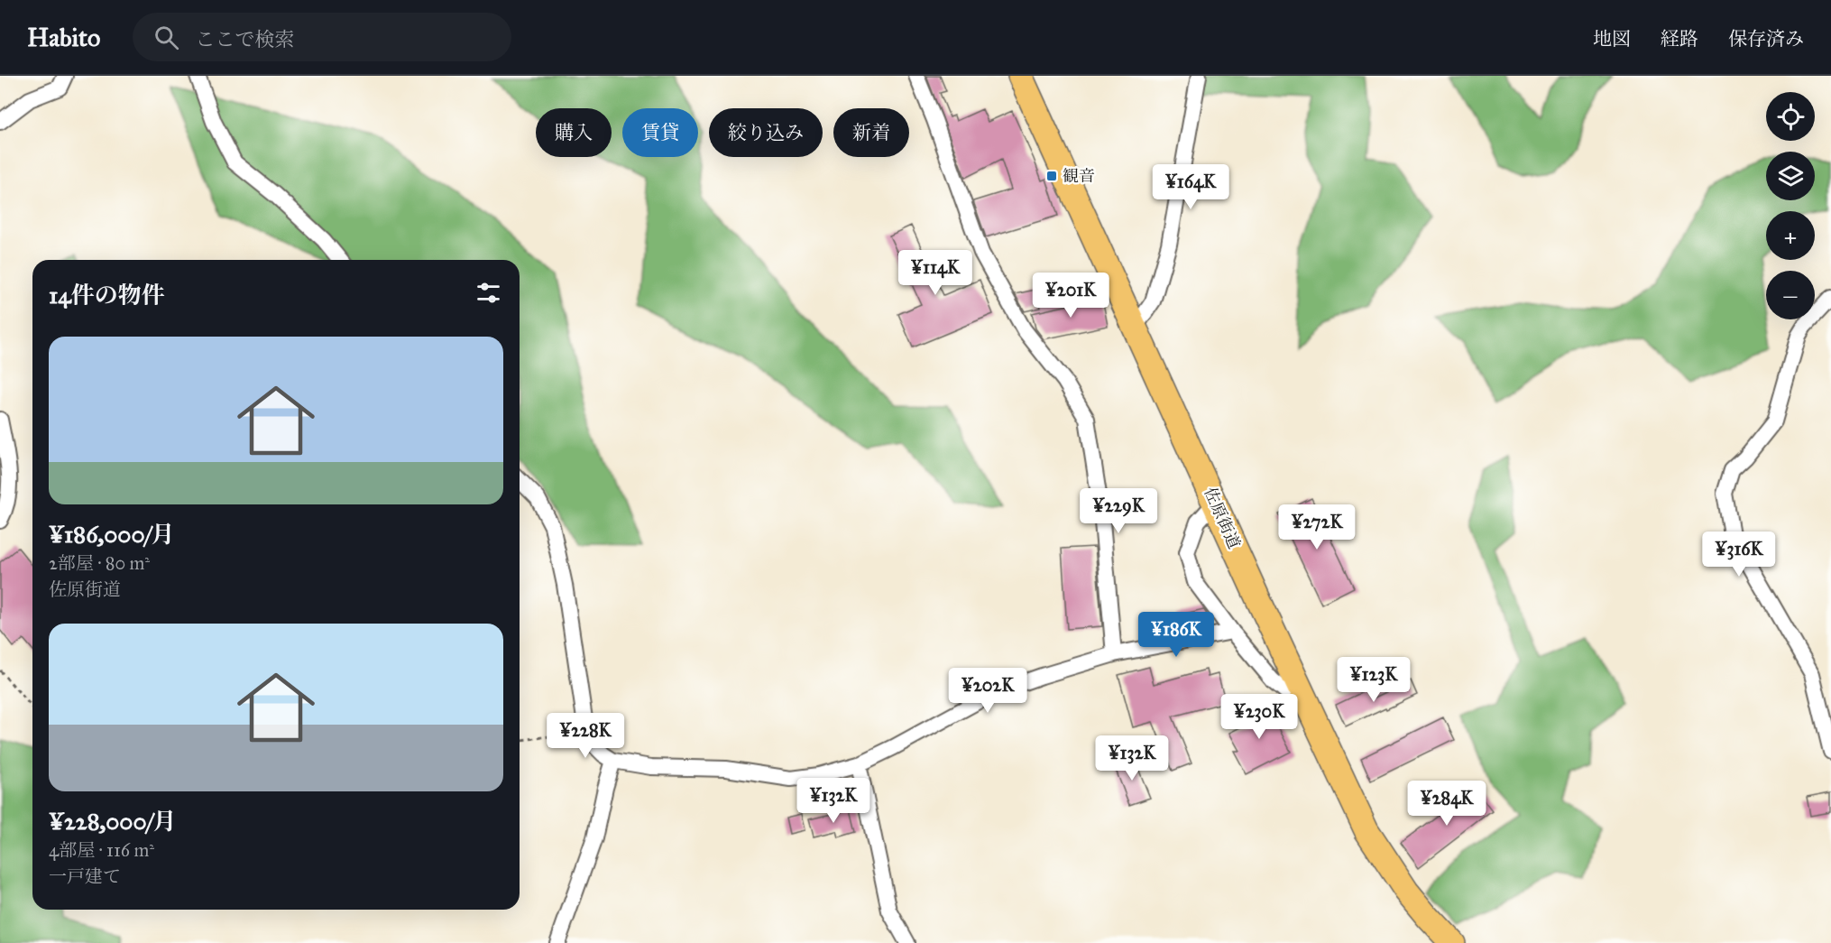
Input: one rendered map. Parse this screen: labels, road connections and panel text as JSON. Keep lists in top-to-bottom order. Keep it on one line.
{"streets":{"highway":["佐原街道"]},"places":{"transit":["観音"]},"page":{"header":"Habito","search":"ここで検索","nav":["地図","経路","保存済み"],"map_buttons":["+","−"],"chip":["購入","賃貸","絞り込み","新着"],"price":["¥164K","¥114K","¥201K","¥229K","¥272K","¥316K","¥186K","¥123K","¥202K","¥230K","¥228K","¥132K","¥132K","¥284K"],"heading":"14件の物件","list":[{"name":"¥186,000/月","note":"2部屋 · 80 m² · 佐原街道"},{"name":"¥228,000/月","note":"4部屋 · 116 m² · 一戸建て"}]}}
